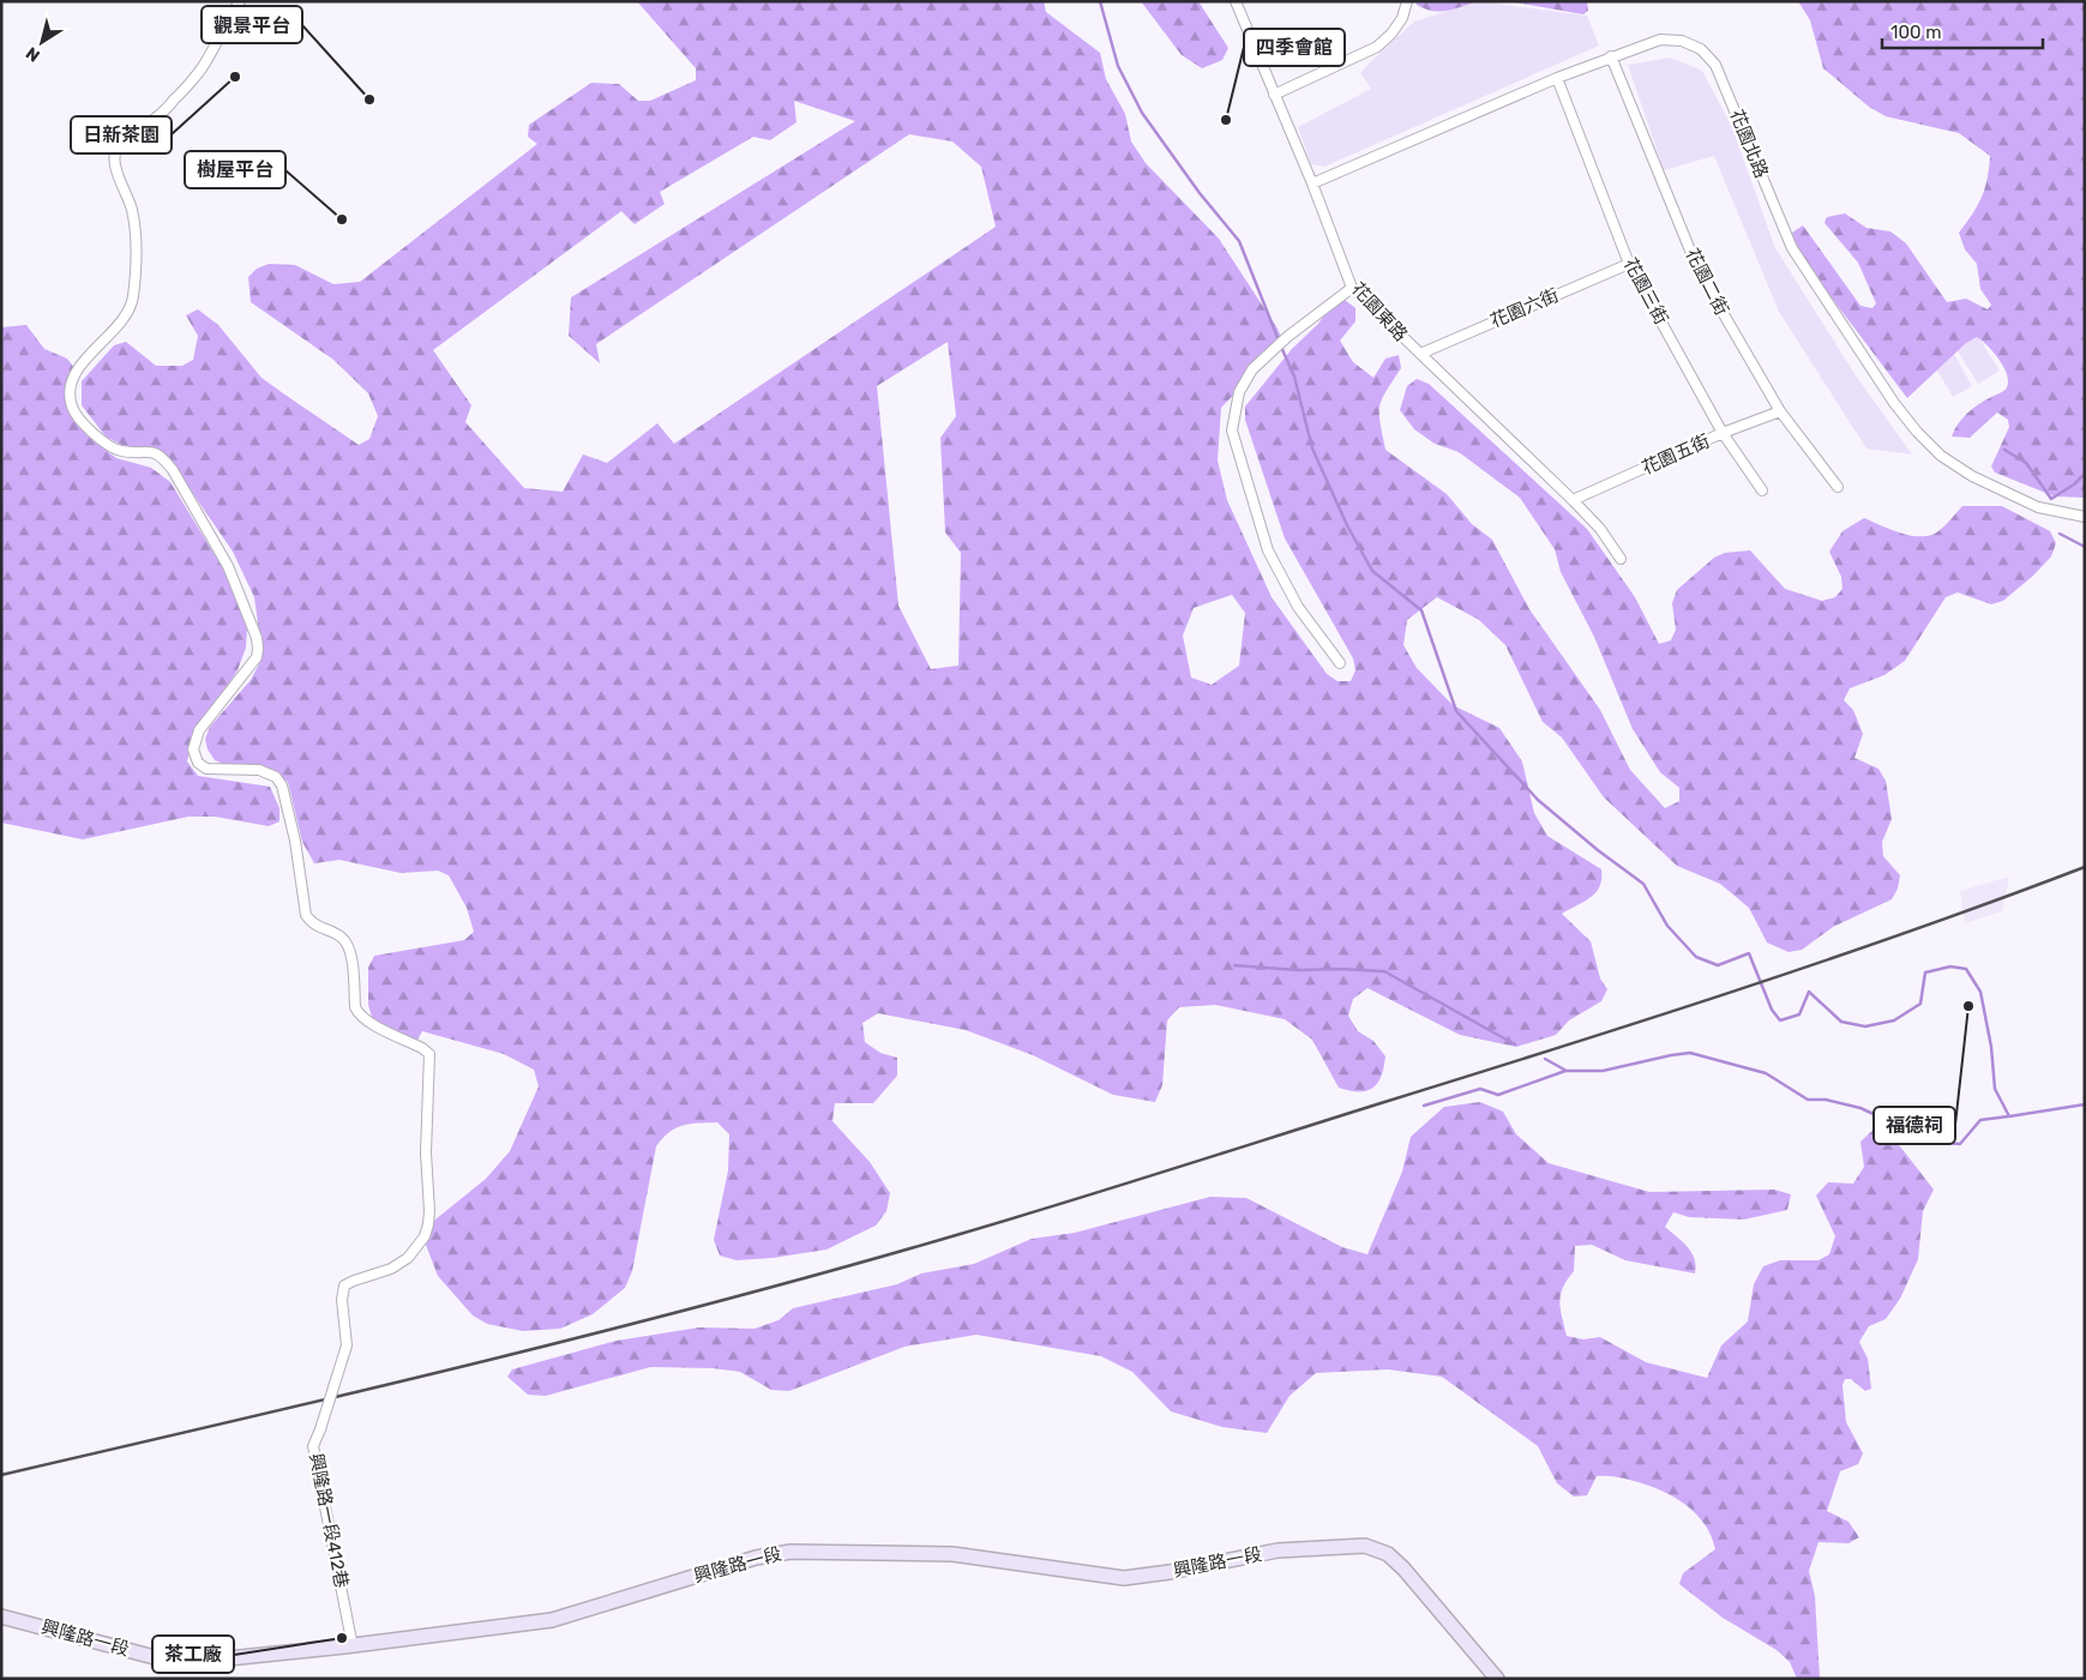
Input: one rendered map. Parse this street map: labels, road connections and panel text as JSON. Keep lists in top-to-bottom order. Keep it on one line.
{"streets":{"street":["花園北路","花園二街","花園三街","花園六街","花園東路","花園五街","興隆路一段412巷","興隆路一段"]},"crossings":[["花園北路","花園二街"],["花園北路","花園三街"],["花園北路","花園東路"],["花園二街","花園五街"],["花園三街","花園六街"],["花園三街","花園五街"],["花園六街","花園東路"],["花園東路","花園五街"],["興隆路一段412巷","興隆路一段"]],"places":["日新茶園","觀景平台","四季會館","樹屋平台","福德祠","茶工廠"],"scale_bar":"100 m","north":"bottom left"}
